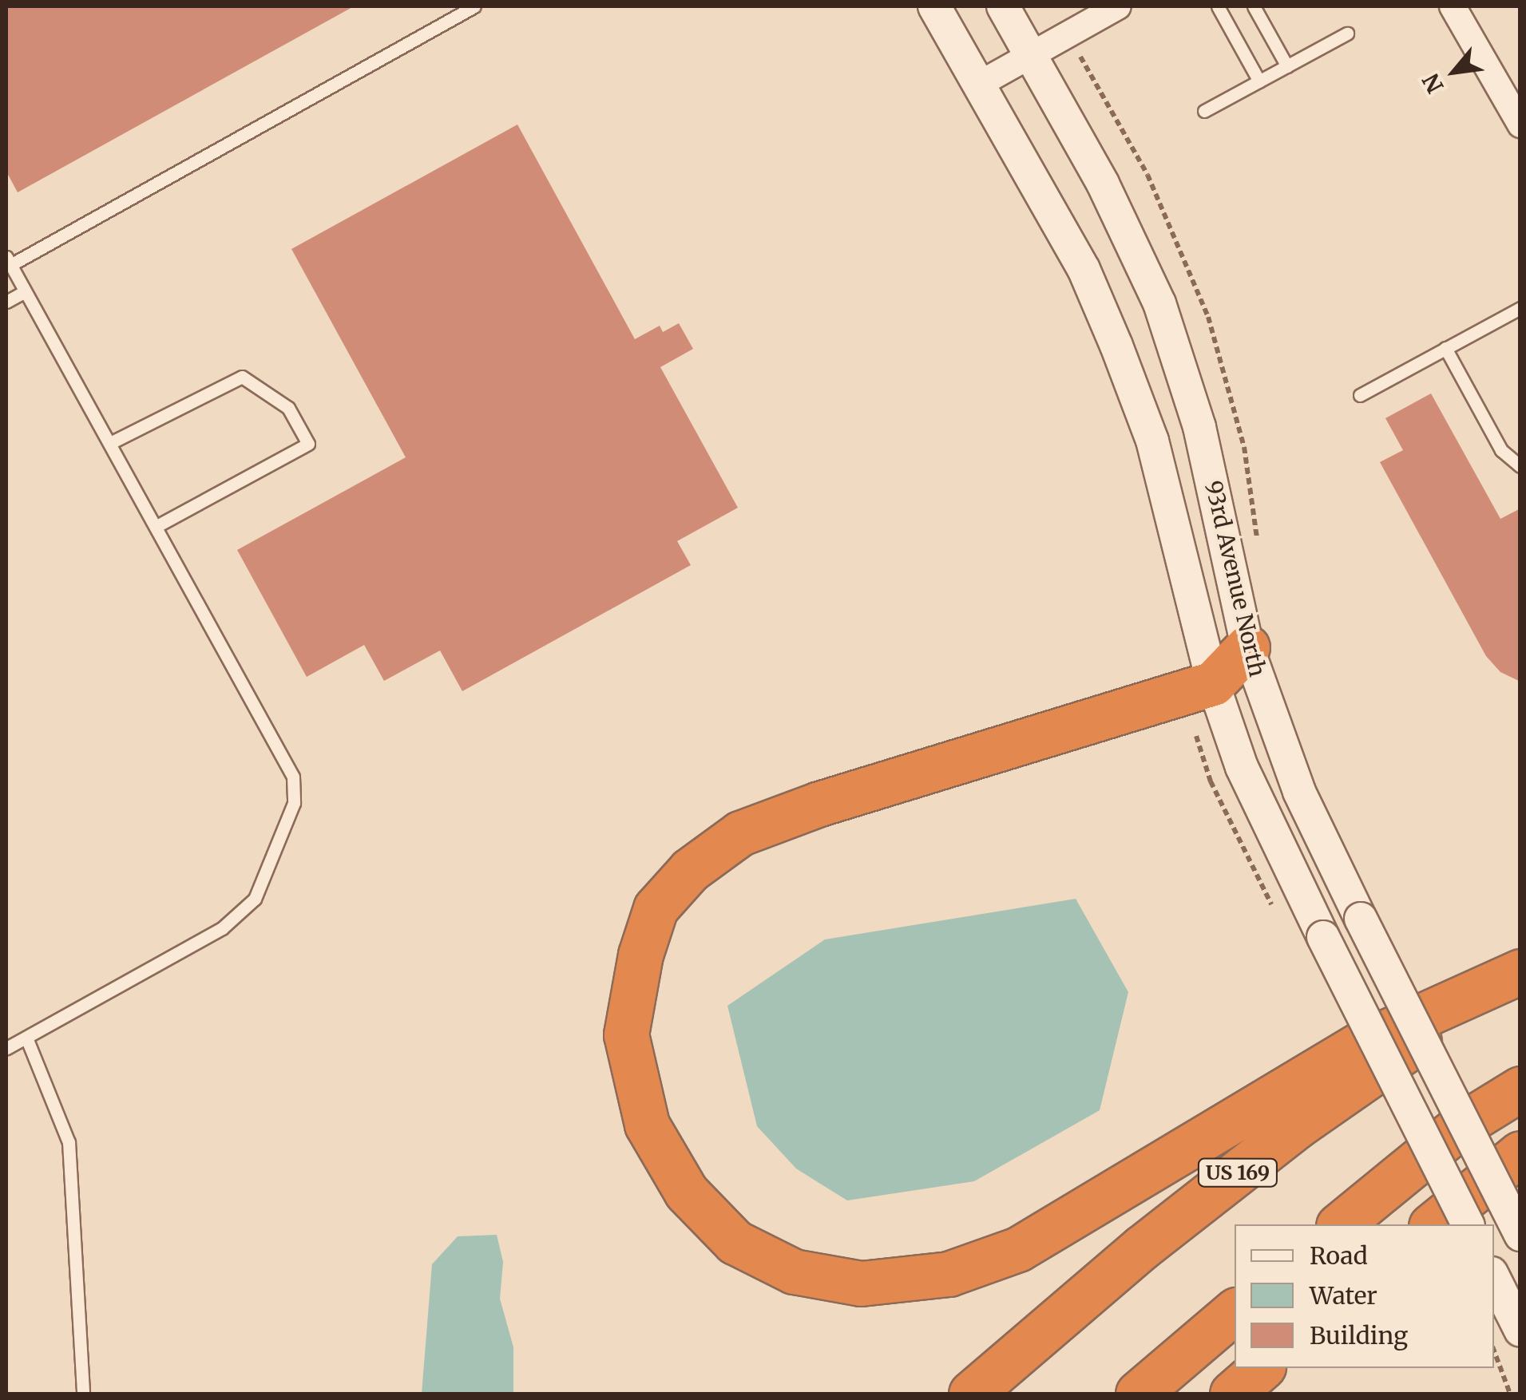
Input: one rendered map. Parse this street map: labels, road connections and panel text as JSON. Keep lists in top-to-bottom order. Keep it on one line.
{"streets":{"highway":["US 169"],"street":["93rd Avenue North"]},"legend":["Road","Water","Building"],"north":"bottom left"}
